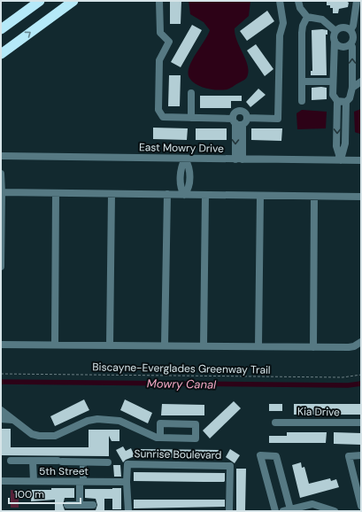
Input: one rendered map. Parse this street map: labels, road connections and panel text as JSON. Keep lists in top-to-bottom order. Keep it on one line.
{"streets":{"street":["East Mowry Drive","Kia Drive","Sunrise Boulevard","5th Street"],"path":["Biscayne-Everglades Greenway Trail"]},"crossings":[["Sunrise Boulevard","5th Street"]],"water":["Mowry Canal"],"scale_bar":"100 m"}
